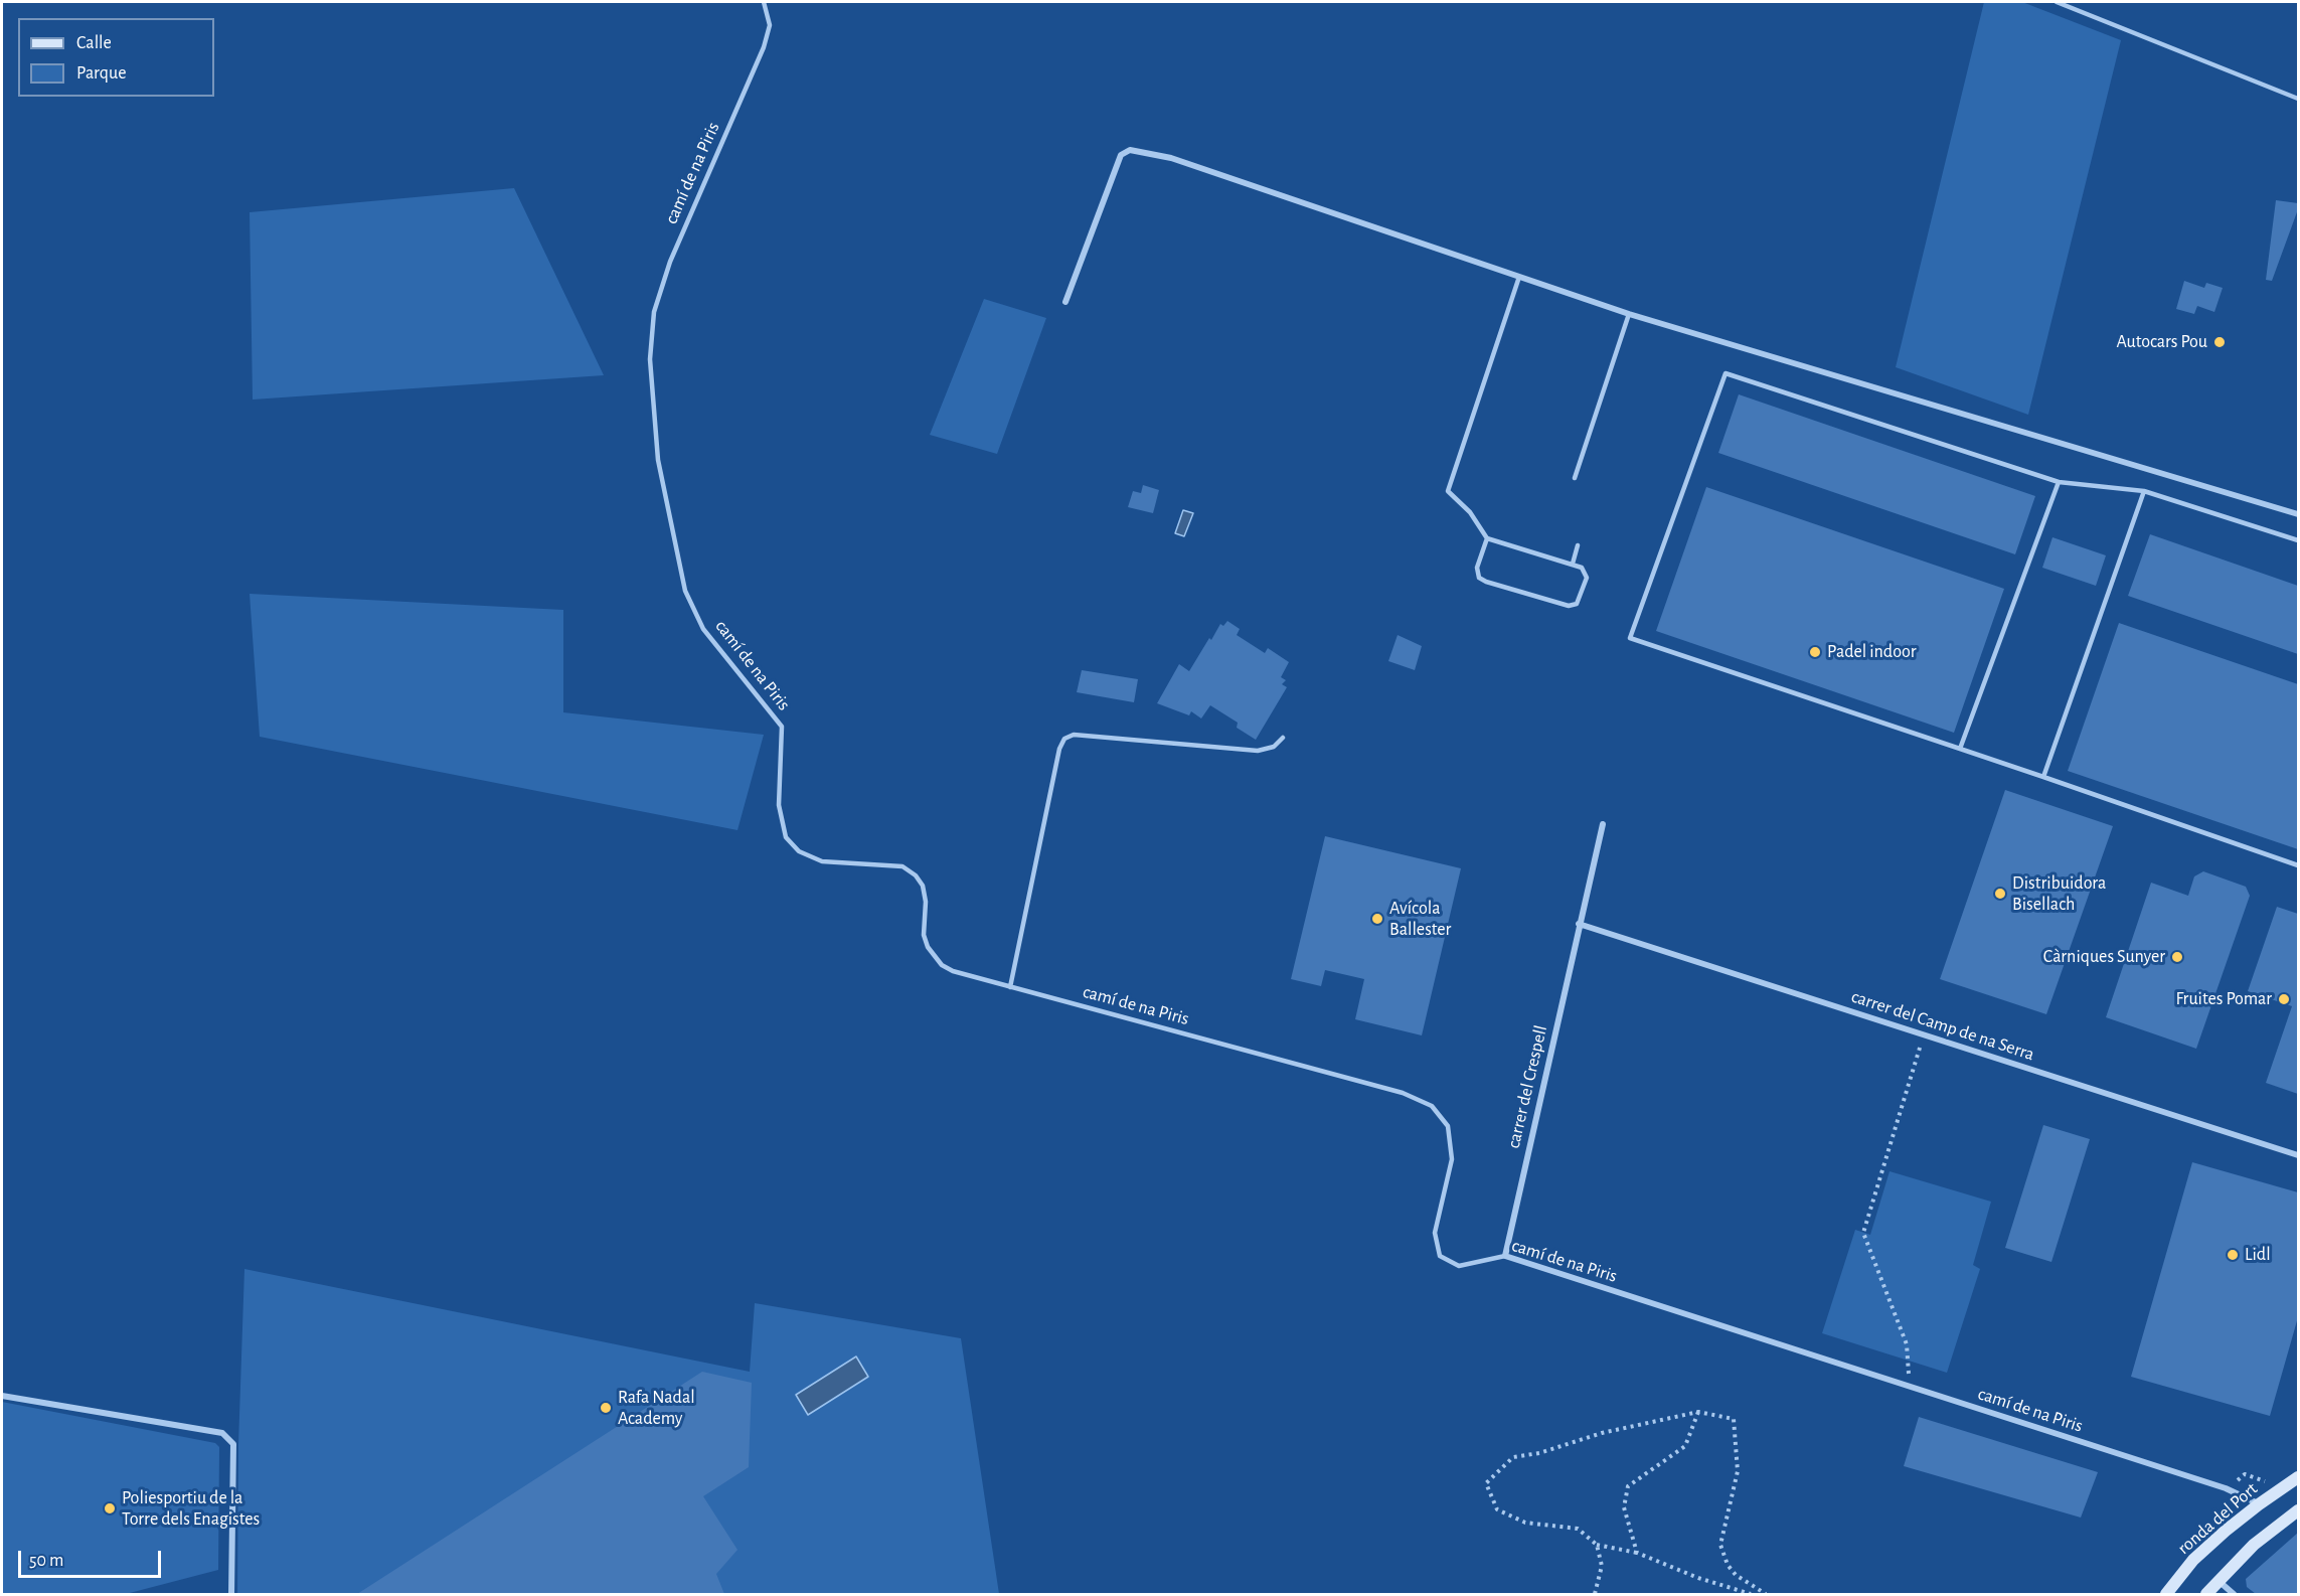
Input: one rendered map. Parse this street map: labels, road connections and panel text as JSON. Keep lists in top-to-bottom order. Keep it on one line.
{"streets":{"main road":["ronda del Port"],"street":["camí de na Piris","carrer del Camp de na Serra","carrer del Crespell"]},"crossings":[["camí de na Piris","carrer del Crespell"],["camí de na Piris","ronda del Port"],["carrer del Camp de na Serra","carrer del Crespell"]],"places":["Autocars Pou","Padel indoor","Distribuidora Bisellach","Avícola Ballester","Càrniques Sunyer","Fruites Pomar","Lidl","Rafa Nadal Academy","Poliesportiu de la Torre dels Enagistes"],"legend":["Calle","Parque"],"scale_bar":"50 m"}
